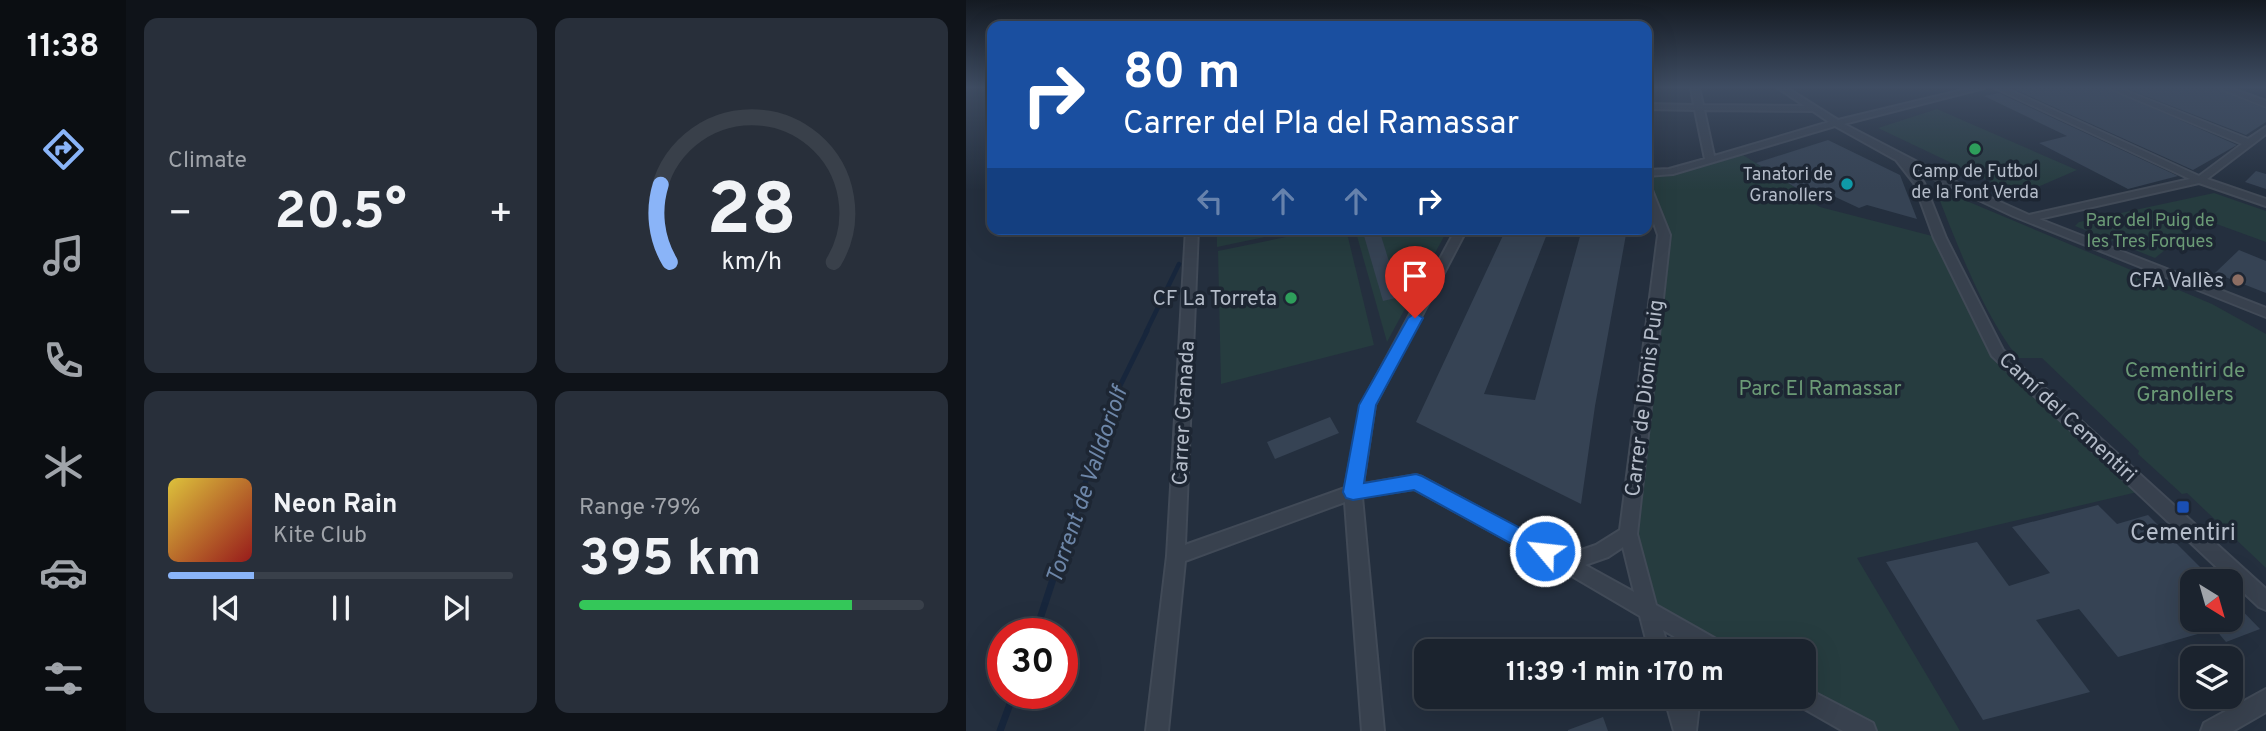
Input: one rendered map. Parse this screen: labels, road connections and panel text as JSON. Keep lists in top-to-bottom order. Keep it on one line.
{"streets":{"street":["Carrer de Dionis Puig","Carrer Granada","Camí del Cementiri"]},"water":["Torrent de Valldoriolf"],"parks":["Parc del Puig de les Tres Forques","Cementiri de Granollers","Parc El Ramassar"],"places":{"other":["Camp de Futbol de la Font Verda","Tanatori de Granollers","CFA Vallès","CF La Torreta"],"transit":["Cementiri"]},"north":"bottom right","page":{"tabs":"11:38","tile":["Climate",["Range · 79%","395 km"]],"turn":["80 m","Carrer del Pla del Ramassar"],"heat":["−","20.5°","+"],"song":["Neon Rain","Kite Club"],"limit":"30","trip":"11:39 · 1 min · 170 m","gauge":["28","km/h"]}}
